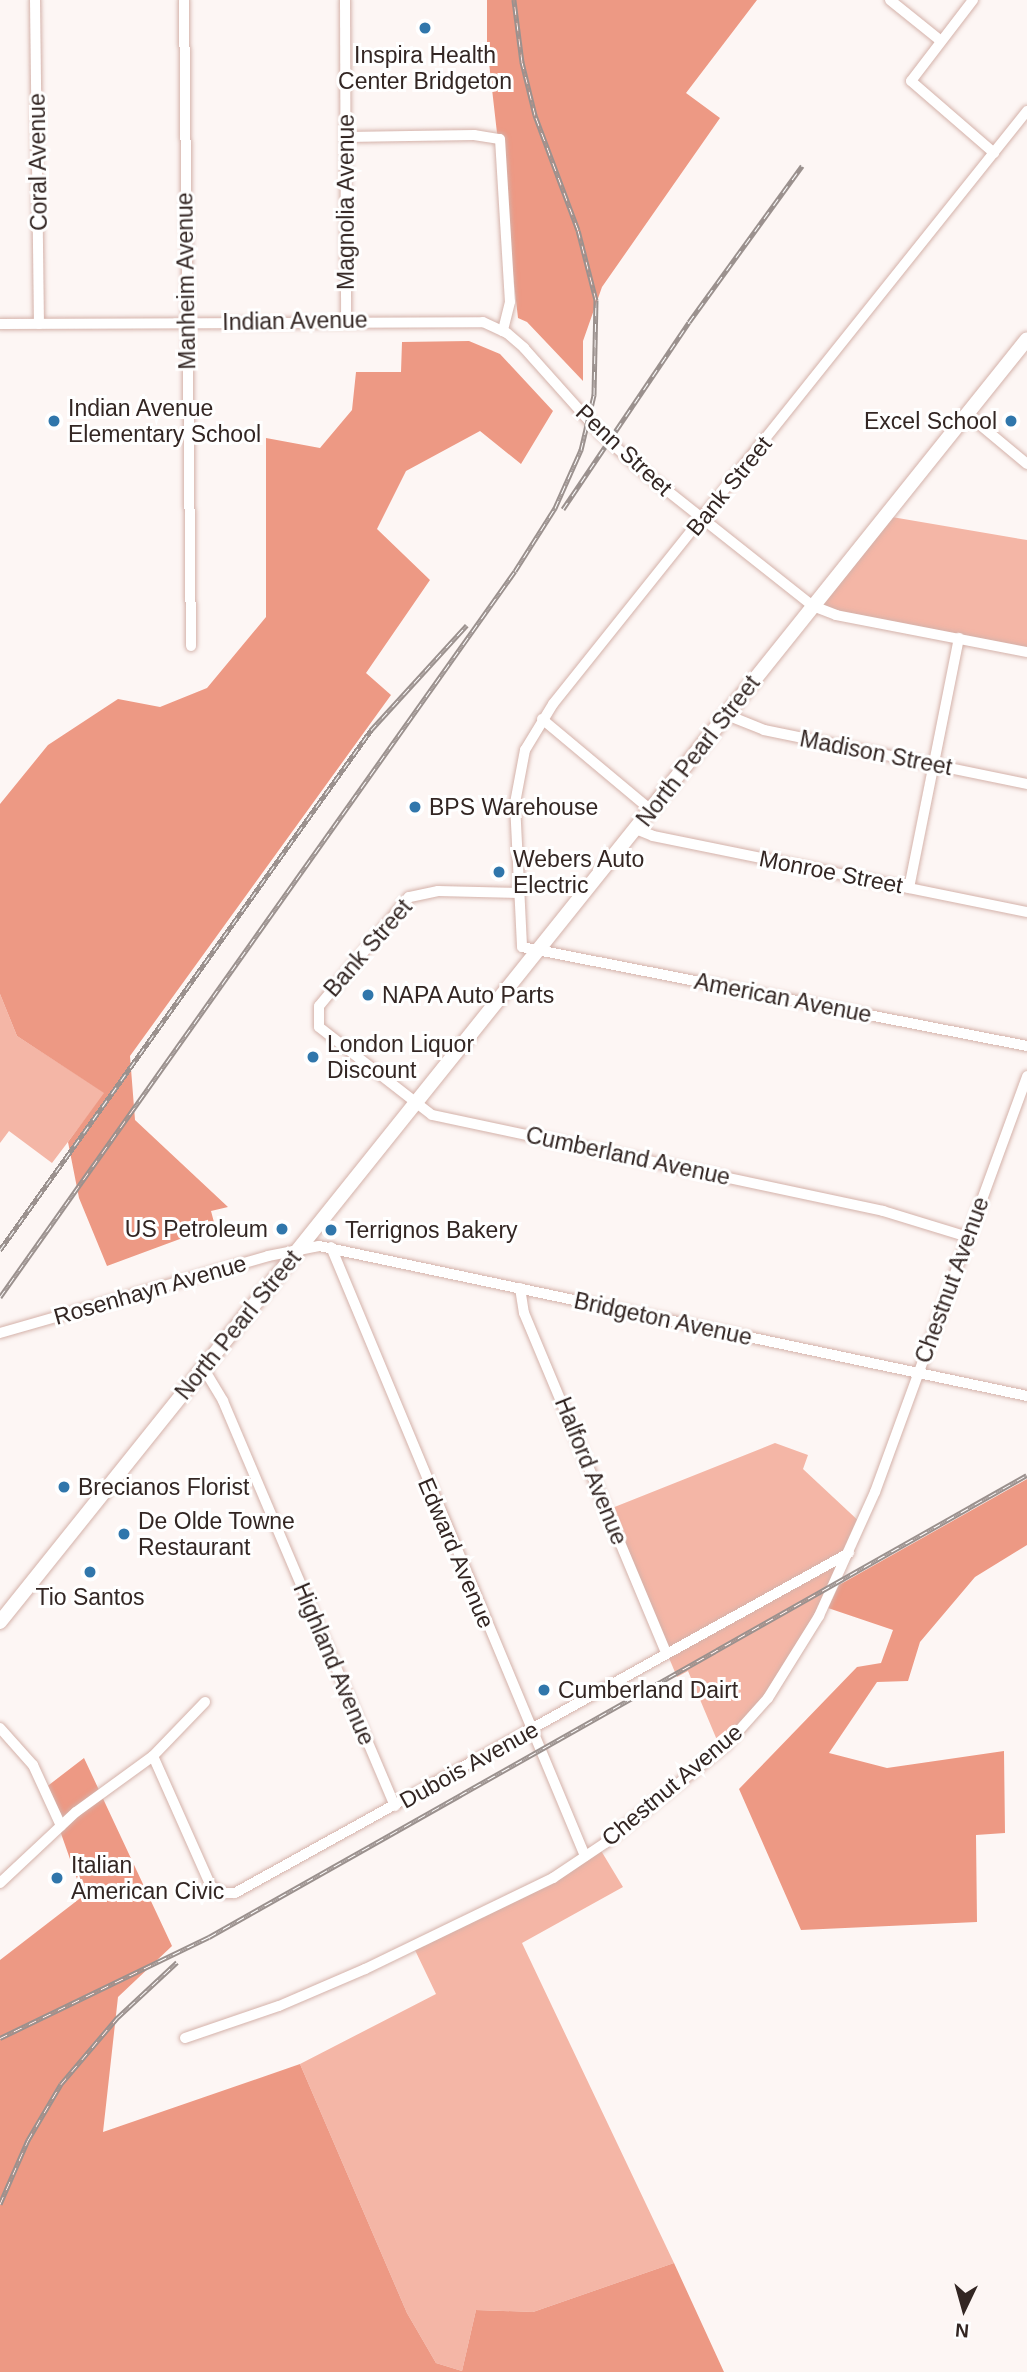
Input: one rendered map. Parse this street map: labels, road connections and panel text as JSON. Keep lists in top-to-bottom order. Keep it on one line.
{"streets":{"main road":["North Pearl Street"],"street":["Coral Avenue","Magnolia Avenue","Manheim Avenue","Indian Avenue","Penn Street","Bank Street","Madison Street","Monroe Street","American Avenue","Cumberland Avenue","Chestnut Avenue","Rosenhayn Avenue","Bridgeton Avenue","Halford Avenue","Edward Avenue","Highland Avenue","Dubois Avenue"]},"crossings":[["Coral Avenue","Indian Avenue"],["Magnolia Avenue","Indian Avenue"],["Manheim Avenue","Indian Avenue"],["Indian Avenue","Penn Street"],["Penn Street","Bank Street"],["Penn Street","North Pearl Street"],["Bank Street","North Pearl Street"],["Bank Street","American Avenue"],["Bank Street","Cumberland Avenue"],["North Pearl Street","Madison Street"],["North Pearl Street","Monroe Street"],["North Pearl Street","American Avenue"],["North Pearl Street","Cumberland Avenue"],["North Pearl Street","Rosenhayn Avenue"],["North Pearl Street","Bridgeton Avenue"],["North Pearl Street","Highland Avenue"],["Cumberland Avenue","Chestnut Avenue"],["Chestnut Avenue","Bridgeton Avenue"],["Chestnut Avenue","Edward Avenue"],["Chestnut Avenue","Dubois Avenue"],["Rosenhayn Avenue","Bridgeton Avenue"],["Bridgeton Avenue","Halford Avenue"],["Bridgeton Avenue","Edward Avenue"],["Halford Avenue","Dubois Avenue"],["Edward Avenue","Dubois Avenue"],["Highland Avenue","Dubois Avenue"]],"places":["Inspira Health Center Bridgeton","Indian Avenue Elementary School","Excel School","BPS Warehouse","Webers Auto Electric","NAPA Auto Parts","London Liquor Discount","US Petroleum","Terrignos Bakery","Brecianos Florist","De Olde Towne Restaurant","Tio Santos","Cumberland Dairt","Italian American Civic"],"north":"bottom"}
